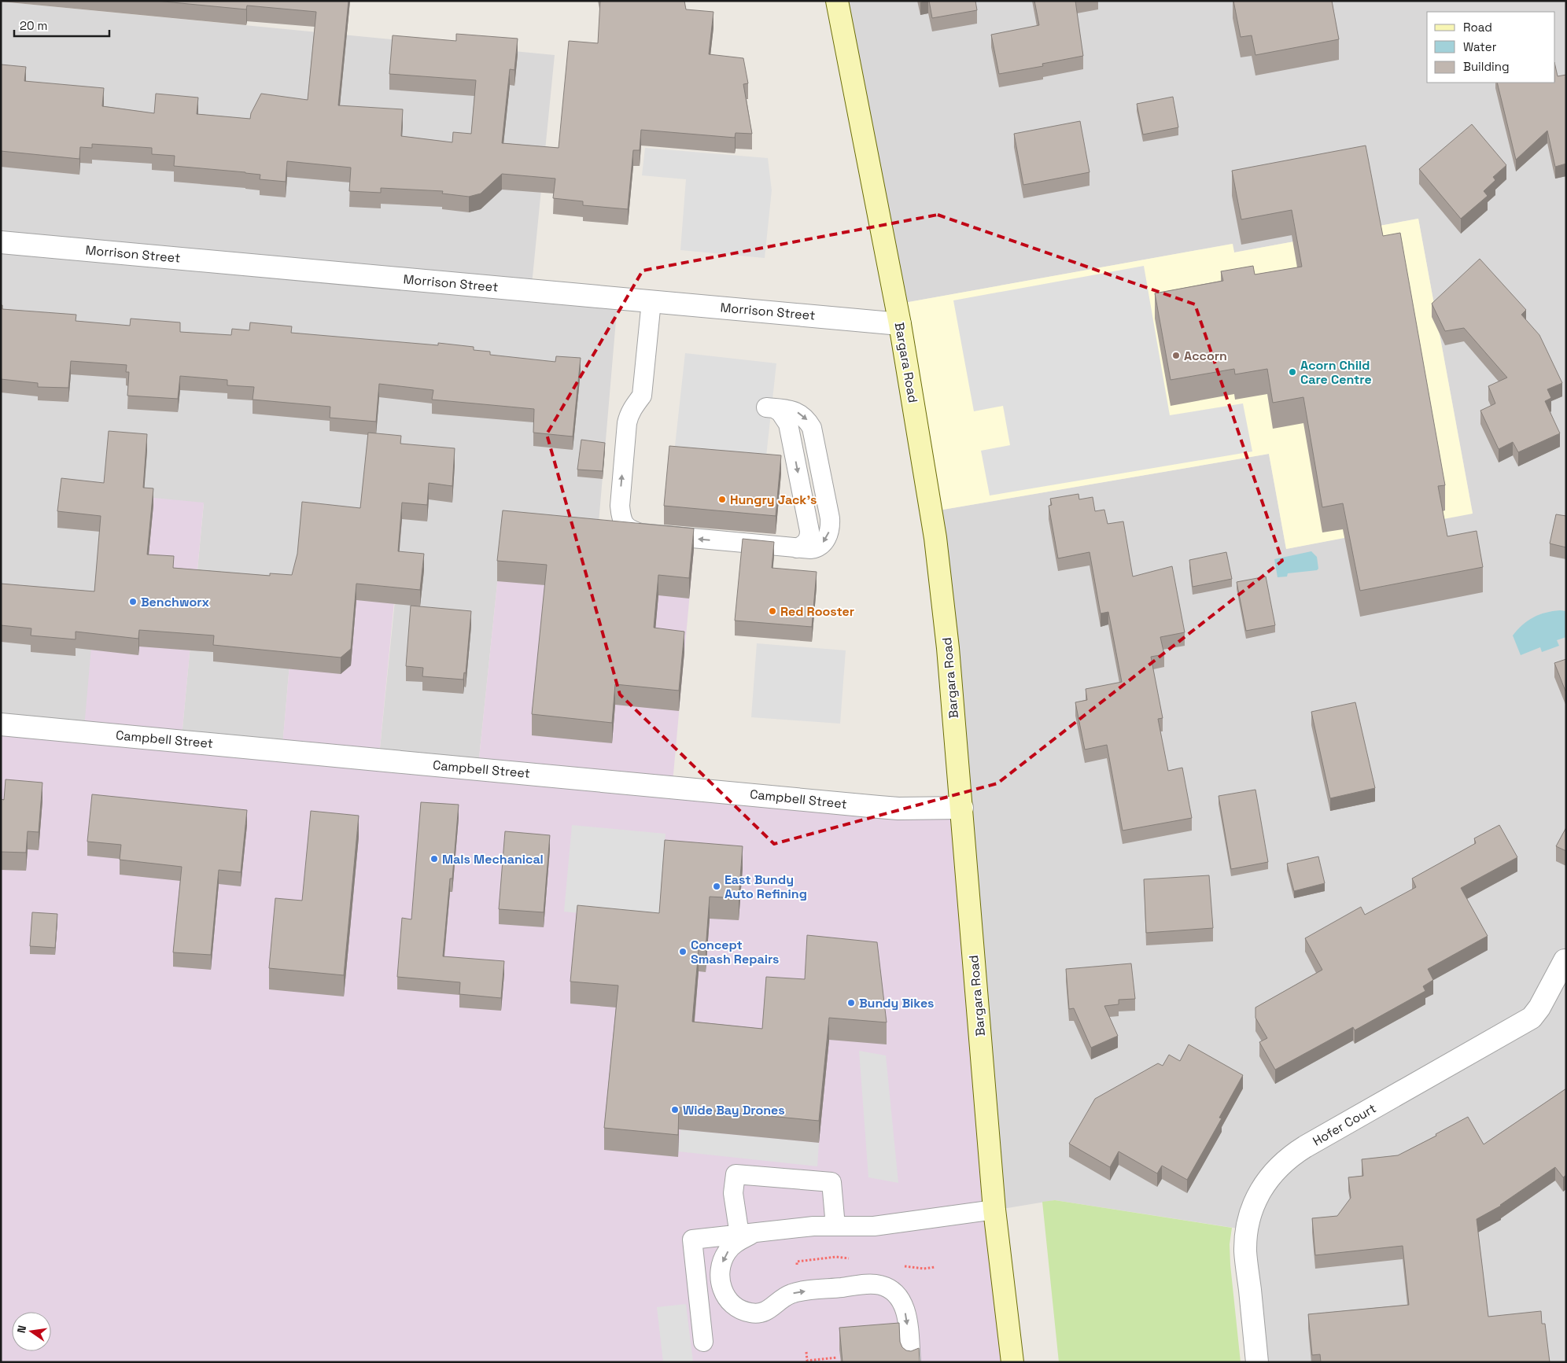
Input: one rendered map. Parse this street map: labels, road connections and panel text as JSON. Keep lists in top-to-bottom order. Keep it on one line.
{"streets":{"main road":["Bargara Road"],"street":["Morrison Street","Campbell Street","Hofer Court"]},"crossings":[["Morrison Street","Bargara Road"],["Bargara Road","Campbell Street"]],"places":["Accorn","Acorn Child Care Centre","Hungry Jack's","Benchworx","Red Rooster","Mals Mechanical","East Bundy Auto Refining","Concept Smash Repairs","Bundy Bikes","Wide Bay Drones"],"legend":["Road","Water","Building"],"scale_bar":"20 m","north":"left"}
